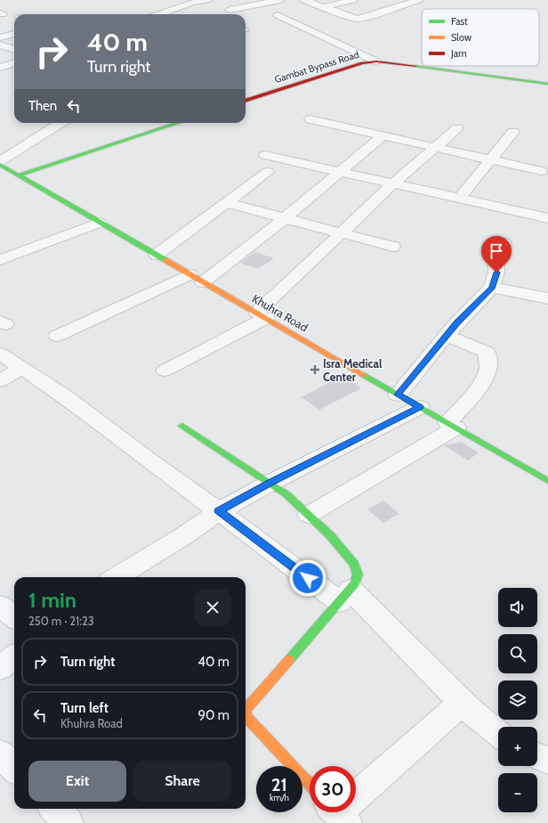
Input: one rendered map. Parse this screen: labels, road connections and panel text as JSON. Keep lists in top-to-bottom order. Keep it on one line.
{"streets":{"street":["Gambat Bypass Road","Khuhra Road"]},"places":{"health":["Isra Medical Center"]},"legend":["Fast","Slow","Jam"],"page":{"turn":["40 m","Turn right"],"then":"Then","heading":["1 min","250 m · 21:23"],"map_buttons":["+","−"],"list":[{"name":"Turn right","value":"40 m"},{"name":"Turn left","note":"Khuhra Road","value":"90 m"}],"buttons":["Exit","Share"],"speed":"21 km/h","limit":"30"}}
